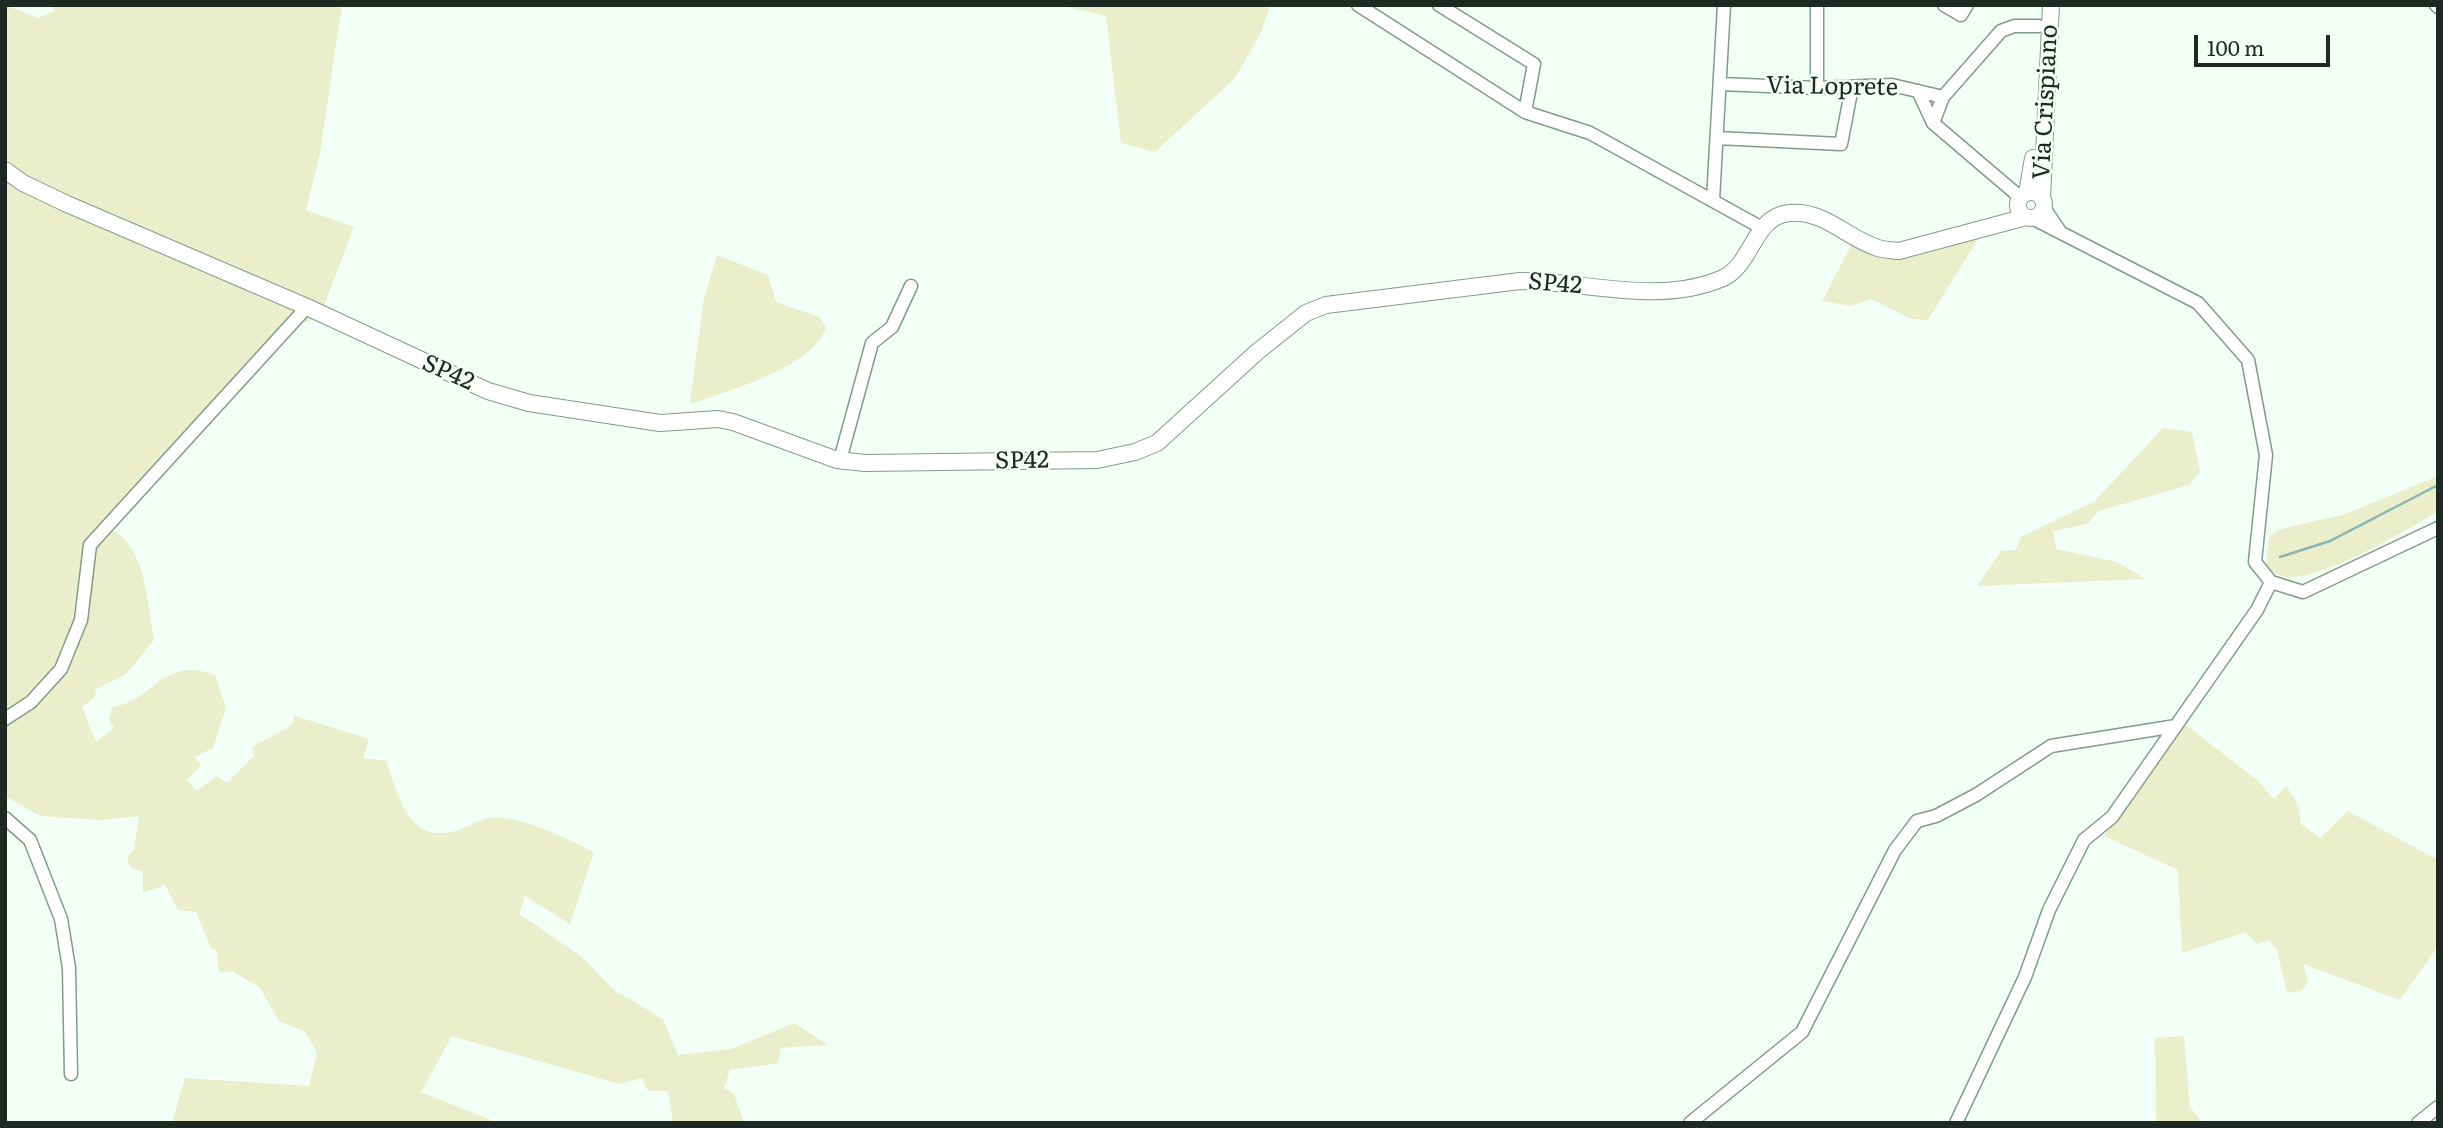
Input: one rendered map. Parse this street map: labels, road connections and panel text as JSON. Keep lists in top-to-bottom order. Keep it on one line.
{"streets":{"main road":["Via Crispiano","SP42"],"street":["Via Loprete"]},"crossings":[["Via Loprete","Via Crispiano"]],"scale_bar":"100 m"}
